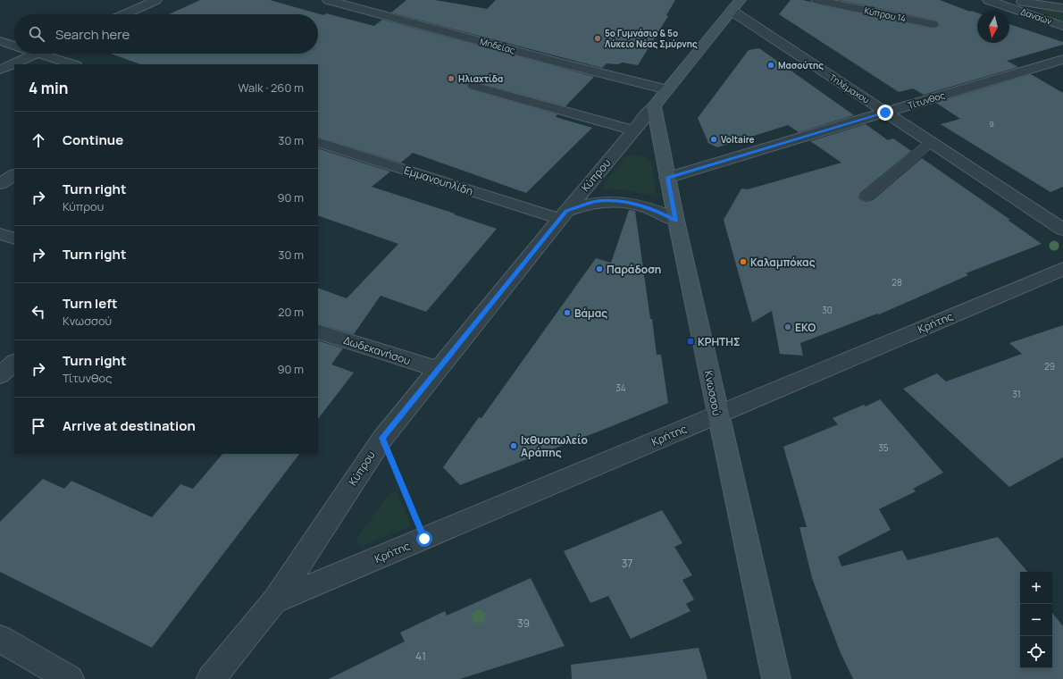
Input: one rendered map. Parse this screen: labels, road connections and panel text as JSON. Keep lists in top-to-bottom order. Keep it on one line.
{"streets":{"street":["Κύπρου 14","Δαναών","Μηδείας","Τηλέμαχου","Τίτυνθος","Κύπρου","Εμμανουηλίδη","Κρήτης","Δωδεκανήσου","Κνωσσού"]},"crossings":[["Μηδείας","Κύπρου"],["Τηλέμαχου","Τίτυνθος"],["Τηλέμαχου","Κύπρου"],["Τίτυνθος","Κνωσσού"],["Κύπρου","Εμμανουηλίδη"],["Κύπρου","Κρήτης"],["Κύπρου","Δωδεκανήσου"],["Κύπρου","Κνωσσού"],["Κρήτης","Κνωσσού"]],"places":{"other":["5ο Γυμνάσιο & 5ο Λύκειο Νέας Σμύρνης","Μασούτης","Ηλιαχτίδα","Voltaire","Καλαμπόκας","Παράδοση","Βάμας","EKO","Ιχθυοπωλείο Αράπης"],"transit":["ΚΡΗΤΗΣ"]},"house_numbers":["9","28","30","29","34","31","35","37","39","41"],"north":"bottom","page":{"search":"Search here","heading":["4 min","Walk · 260 m"],"list":[["Continue","30 m"],["Turn right","Κύπρου","90 m"],["Turn right","30 m"],["Turn left","Κνωσσού","20 m"],["Turn right","Τίτυνθος","90 m"],"Arrive at destination"],"map_buttons":["+","−"]}}
